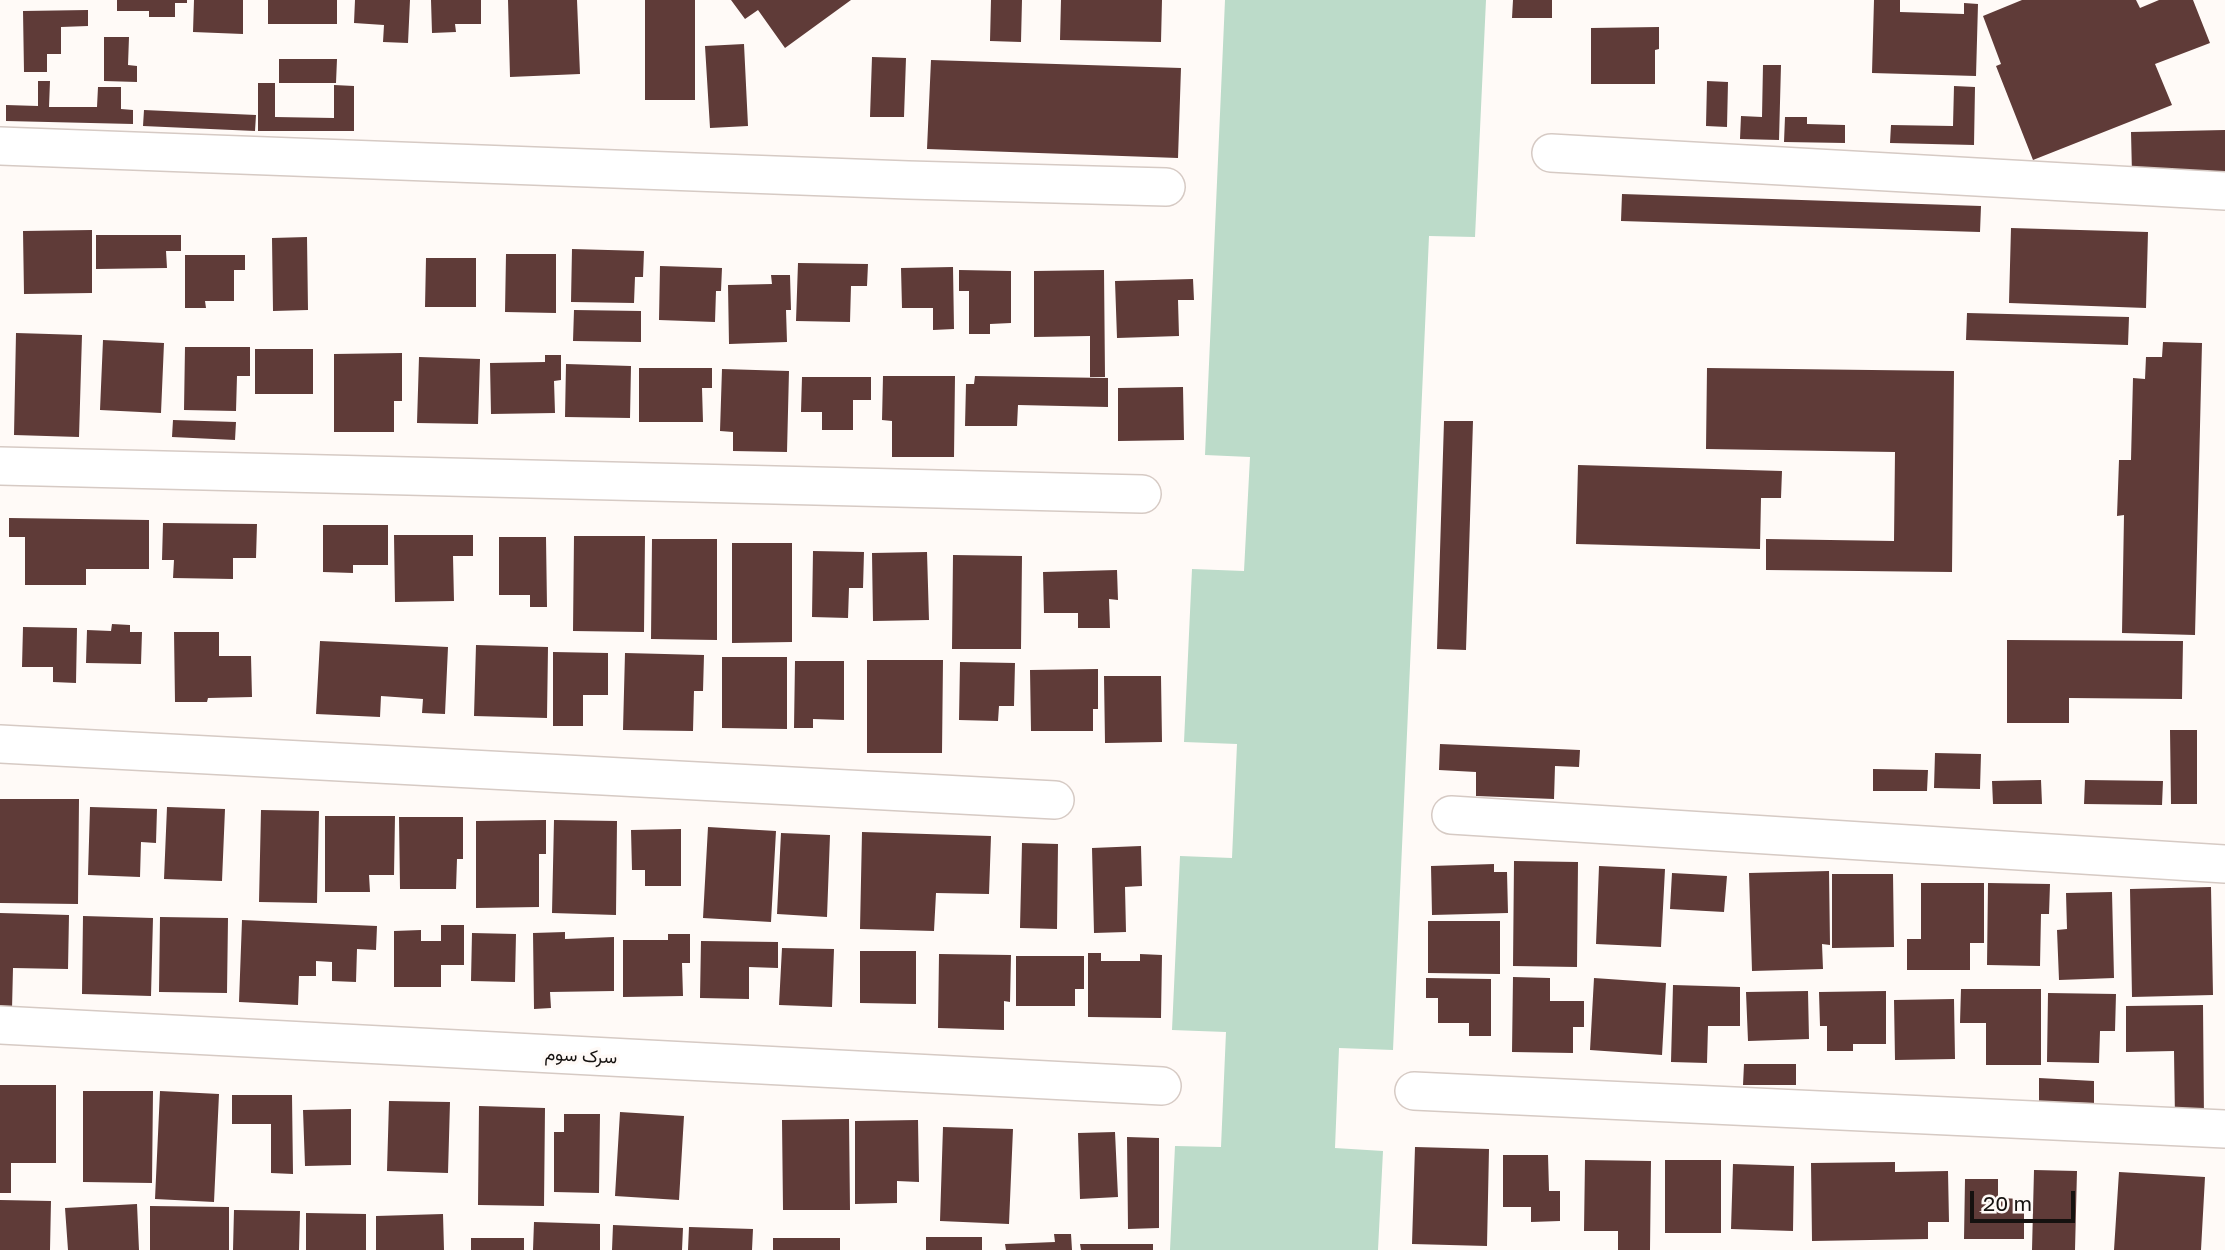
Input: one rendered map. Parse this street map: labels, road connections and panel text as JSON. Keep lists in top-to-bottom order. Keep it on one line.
{"streets":{"street":["سرک سوم"]},"scale_bar":"20 m"}
